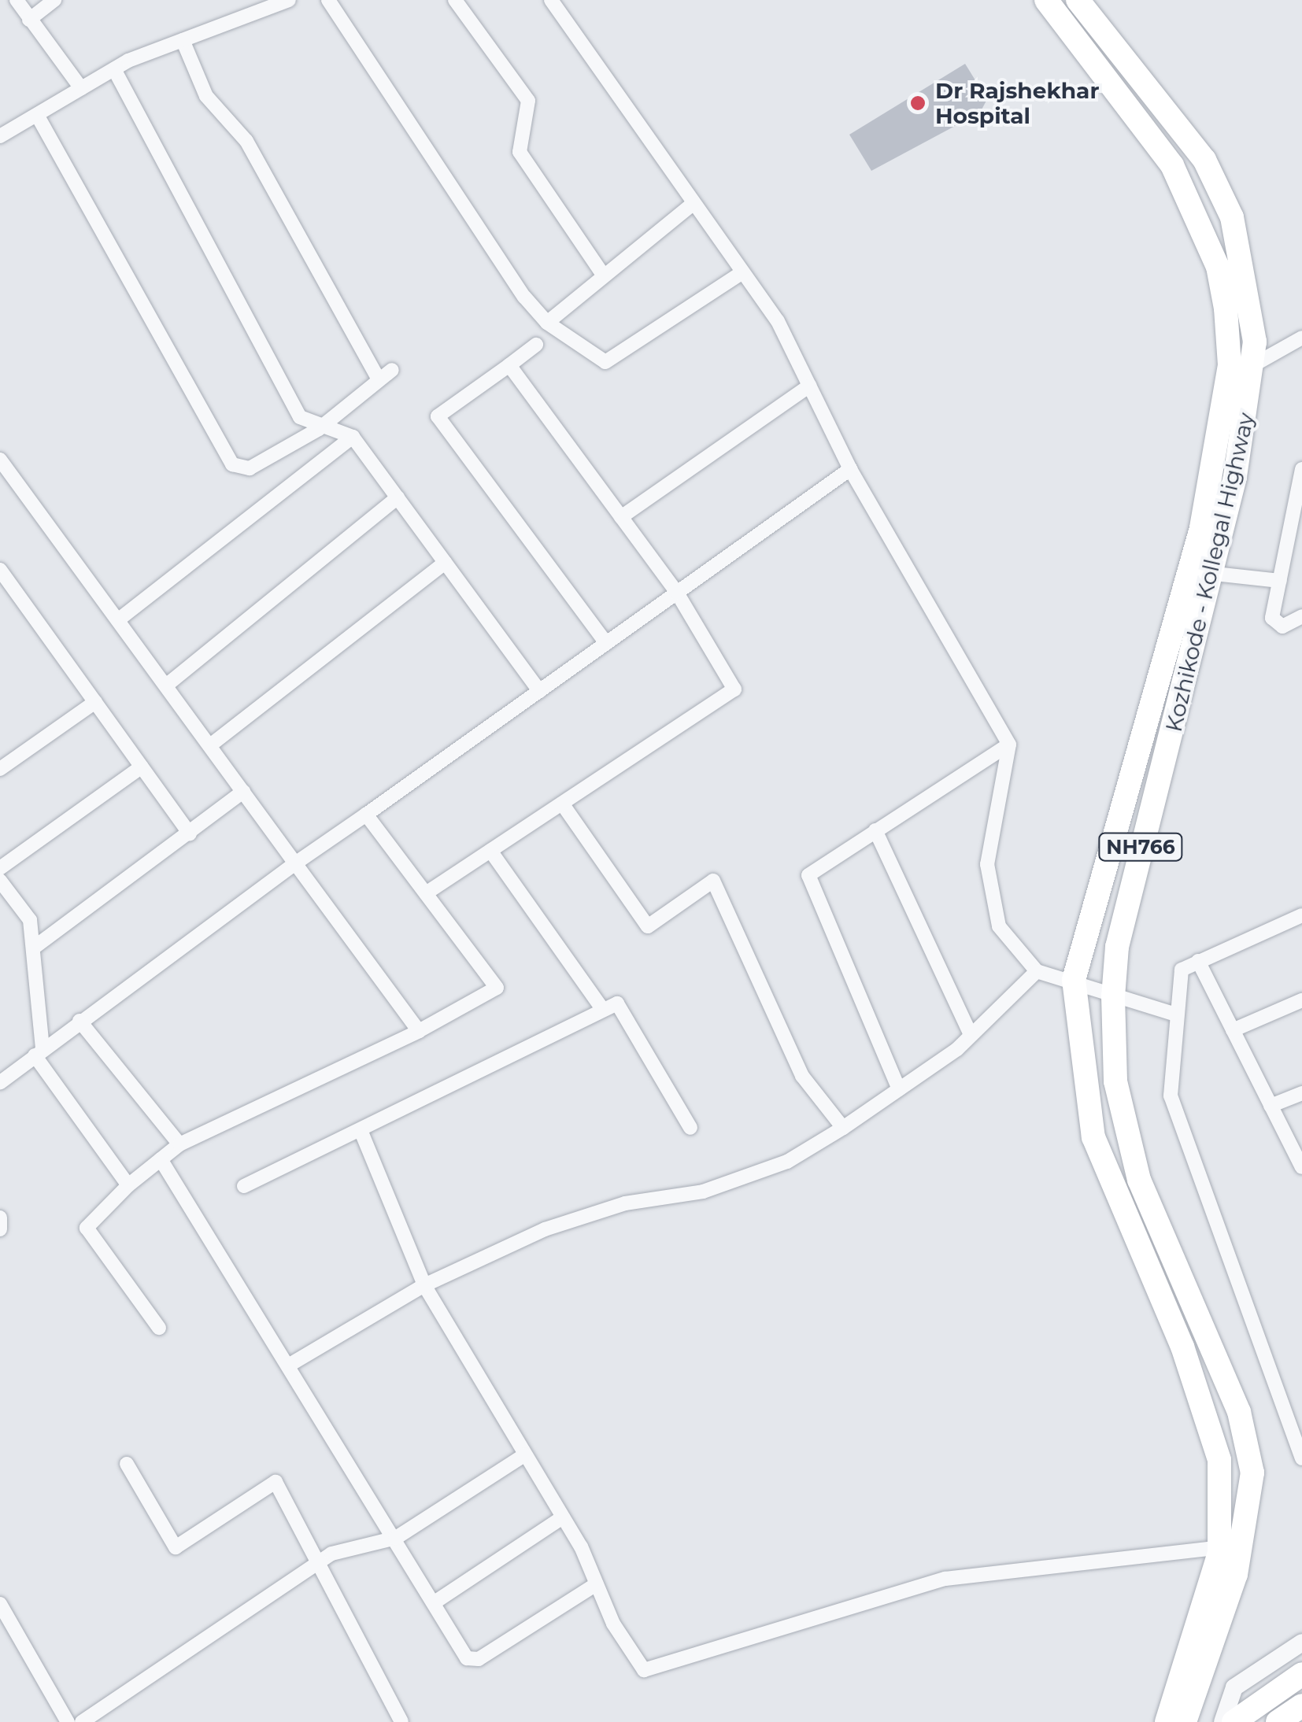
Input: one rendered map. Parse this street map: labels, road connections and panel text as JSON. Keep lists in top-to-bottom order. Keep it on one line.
{"streets":{"highway":["Kozhikode - Kollegal Highway","NH766"]},"places":["Dr Rajshekhar Hospital"]}
